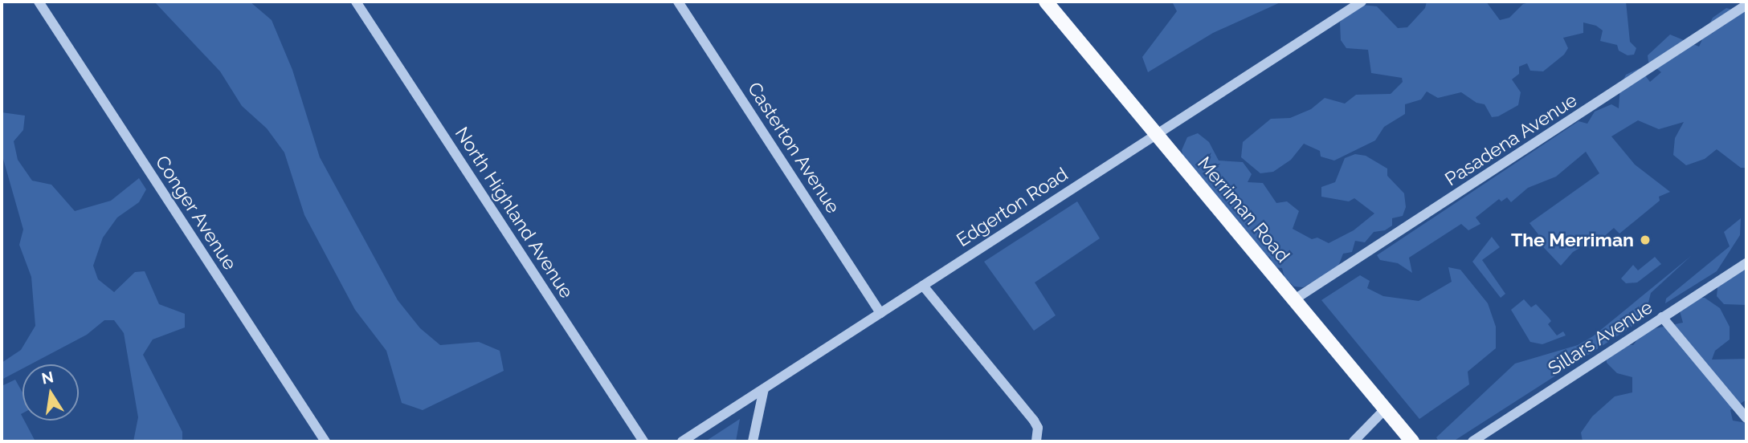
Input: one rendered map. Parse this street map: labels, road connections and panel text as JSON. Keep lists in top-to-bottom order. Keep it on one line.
{"streets":{"main road":["Merriman Road"],"street":["Pasadena Avenue","Casterton Avenue","Edgerton Road","Conger Avenue","North Highland Avenue","Sillars Avenue"]},"crossings":[["Pasadena Avenue","Merriman Road"],["Casterton Avenue","Edgerton Road"],["Edgerton Road","Merriman Road"]],"places":["The Merriman"],"north":"top"}
